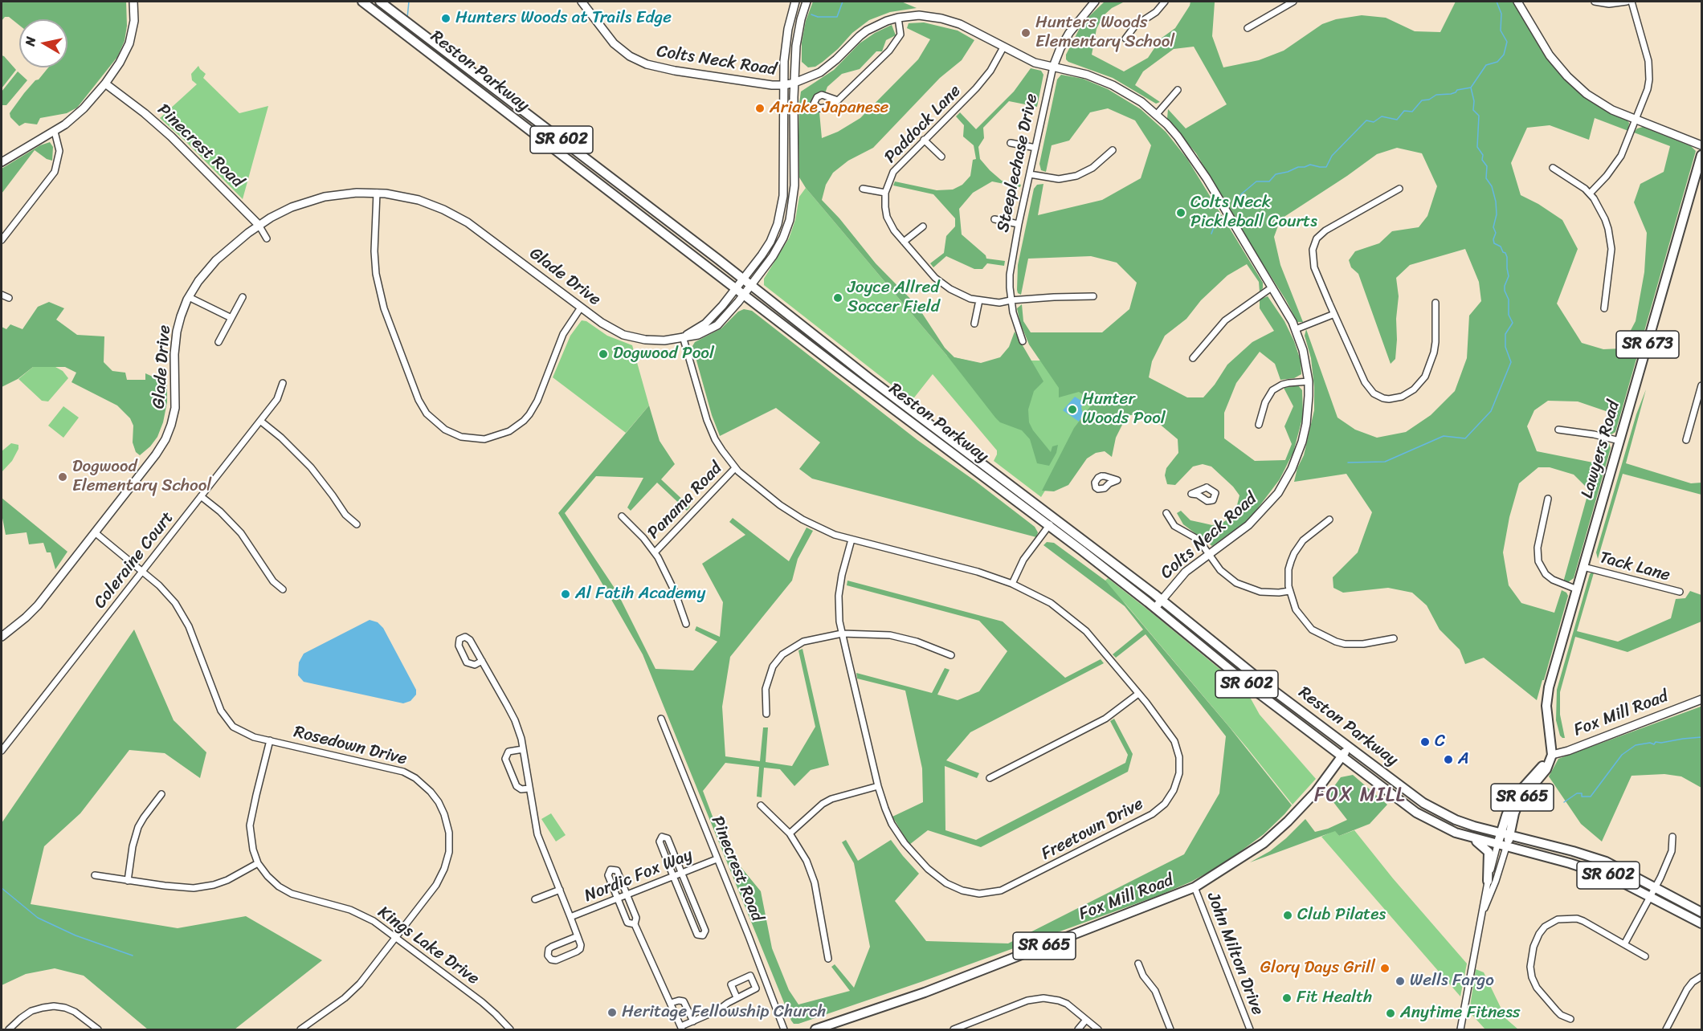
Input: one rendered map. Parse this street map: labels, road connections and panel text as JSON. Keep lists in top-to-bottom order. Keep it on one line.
{"streets":{"main road":["Reston Parkway","SR 602","SR 673","Lawyers Road","Fox Mill Road","SR 665"],"street":["Colts Neck Road","Paddock Lane","Pinecrest Road","Steeplechase Drive","Glade Drive","Panama Road","Coleraine Court","Tack Lane","Rosedown Drive","Freetown Drive","Nordic Fox Way","Kings Lake Drive","John Milton Drive"]},"crossings":[["Colts Neck Road","Reston Parkway"],["Colts Neck Road","Paddock Lane"],["Colts Neck Road","Steeplechase Drive"],["Colts Neck Road","Glade Drive"],["Reston Parkway","SR 602"],["Reston Parkway","Glade Drive"],["Reston Parkway","Fox Mill Road"],["Reston Parkway","SR 665"],["Paddock Lane","Steeplechase Drive"],["SR 602","SR 665"],["Pinecrest Road","Glade Drive"],["Pinecrest Road","Nordic Fox Way"],["Glade Drive","Rosedown Drive"],["Glade Drive","Freetown Drive"],["Lawyers Road","Tack Lane"],["Lawyers Road","Fox Mill Road"],["Lawyers Road","SR 665"],["Panama Road","Freetown Drive"],["Coleraine Court","Rosedown Drive"],["Fox Mill Road","SR 665"],["Fox Mill Road","John Milton Drive"],["Rosedown Drive","Kings Lake Drive"]],"districts":["FOX MILL"],"places":["Hunters Woods at Trails Edge","Hunters Woods Elementary School","Ariake Japanese","Colts Neck Pickleball Courts","Joyce Allred Soccer Field","Dogwood Pool","Hunter Woods Pool","Dogwood Elementary School","Al Fatih Academy","C","A","Club Pilates","Glory Days Grill","Wells Fargo","Fit Health","Heritage Fellowship Church","Anytime Fitness"],"north":"left"}
